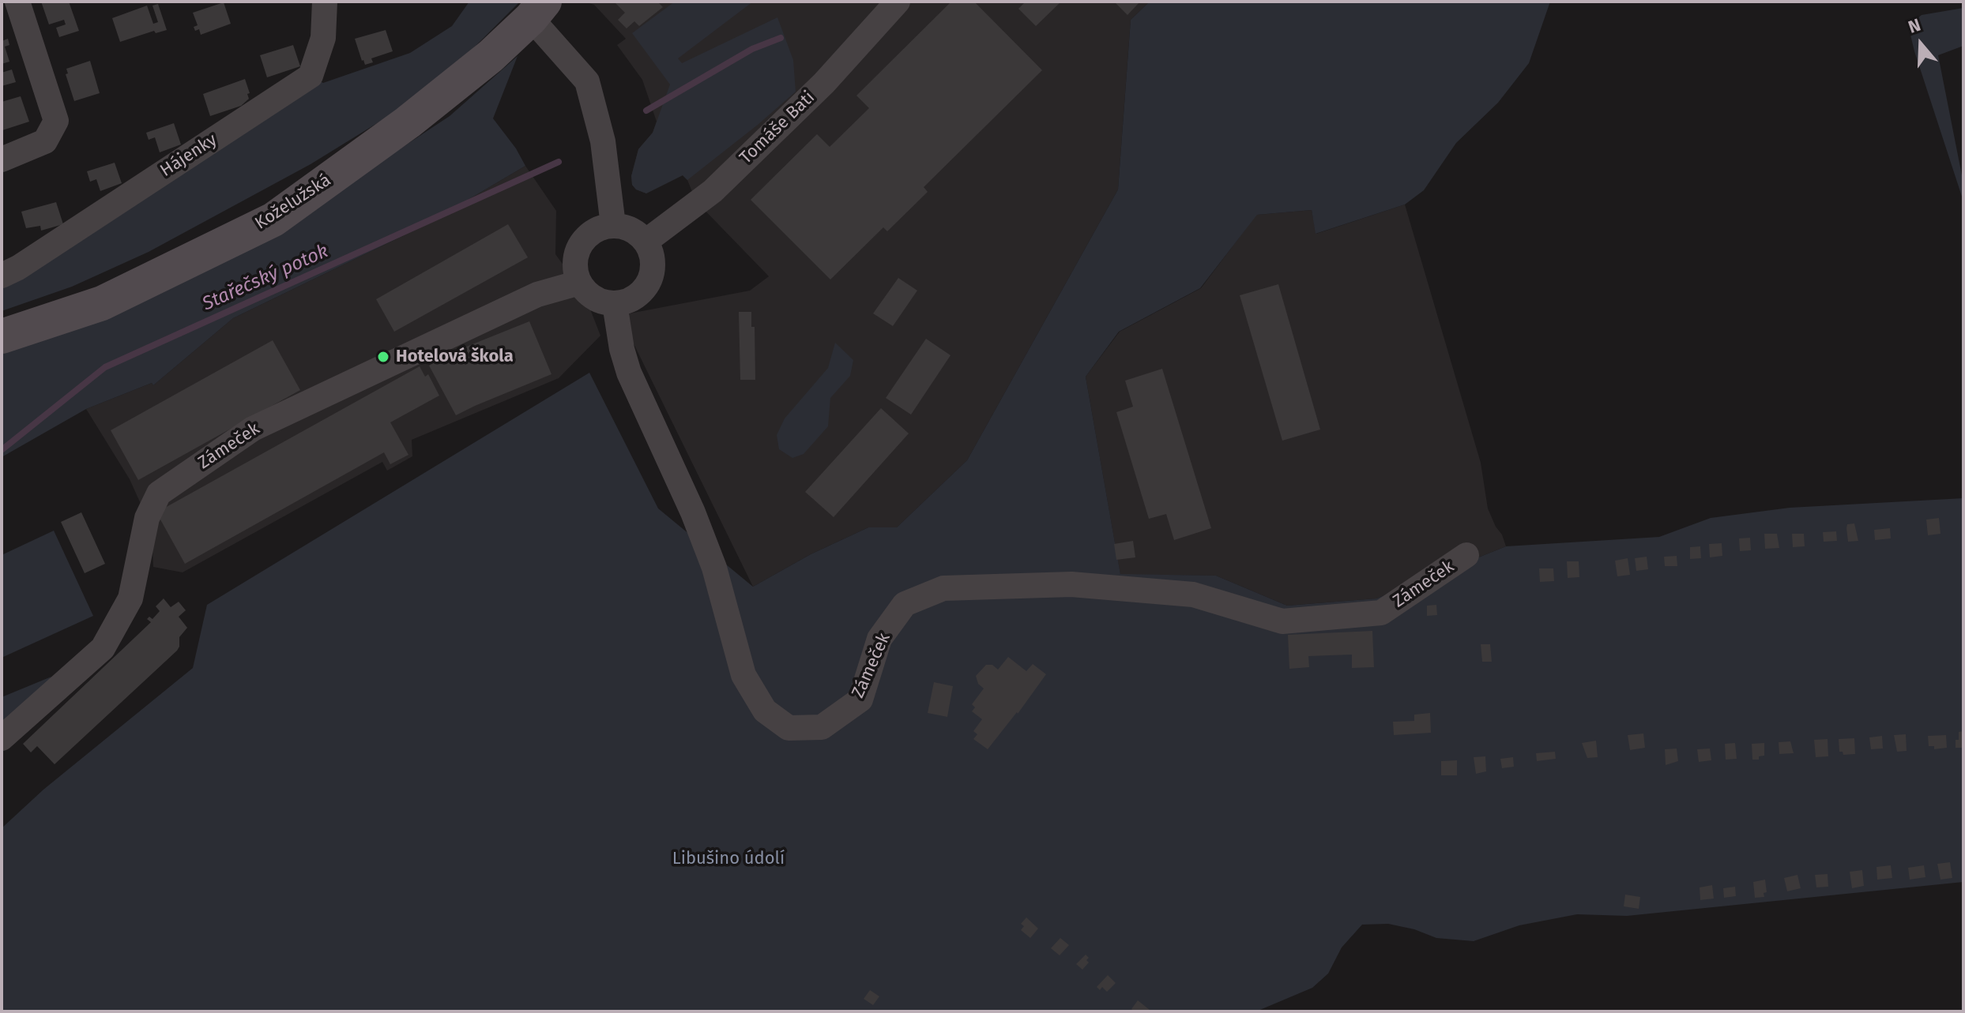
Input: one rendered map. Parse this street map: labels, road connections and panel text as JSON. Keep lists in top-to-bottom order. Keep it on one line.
{"streets":{"main road":["Koželužská"],"street":["Tomáše Bati","Hájenky","Zámeček"]},"crossings":[["Tomáše Bati","Zámeček"]],"water":["Stařečský potok"],"parks":["Libušino údolí"],"places":["Hotelová škola"],"north":"top"}
